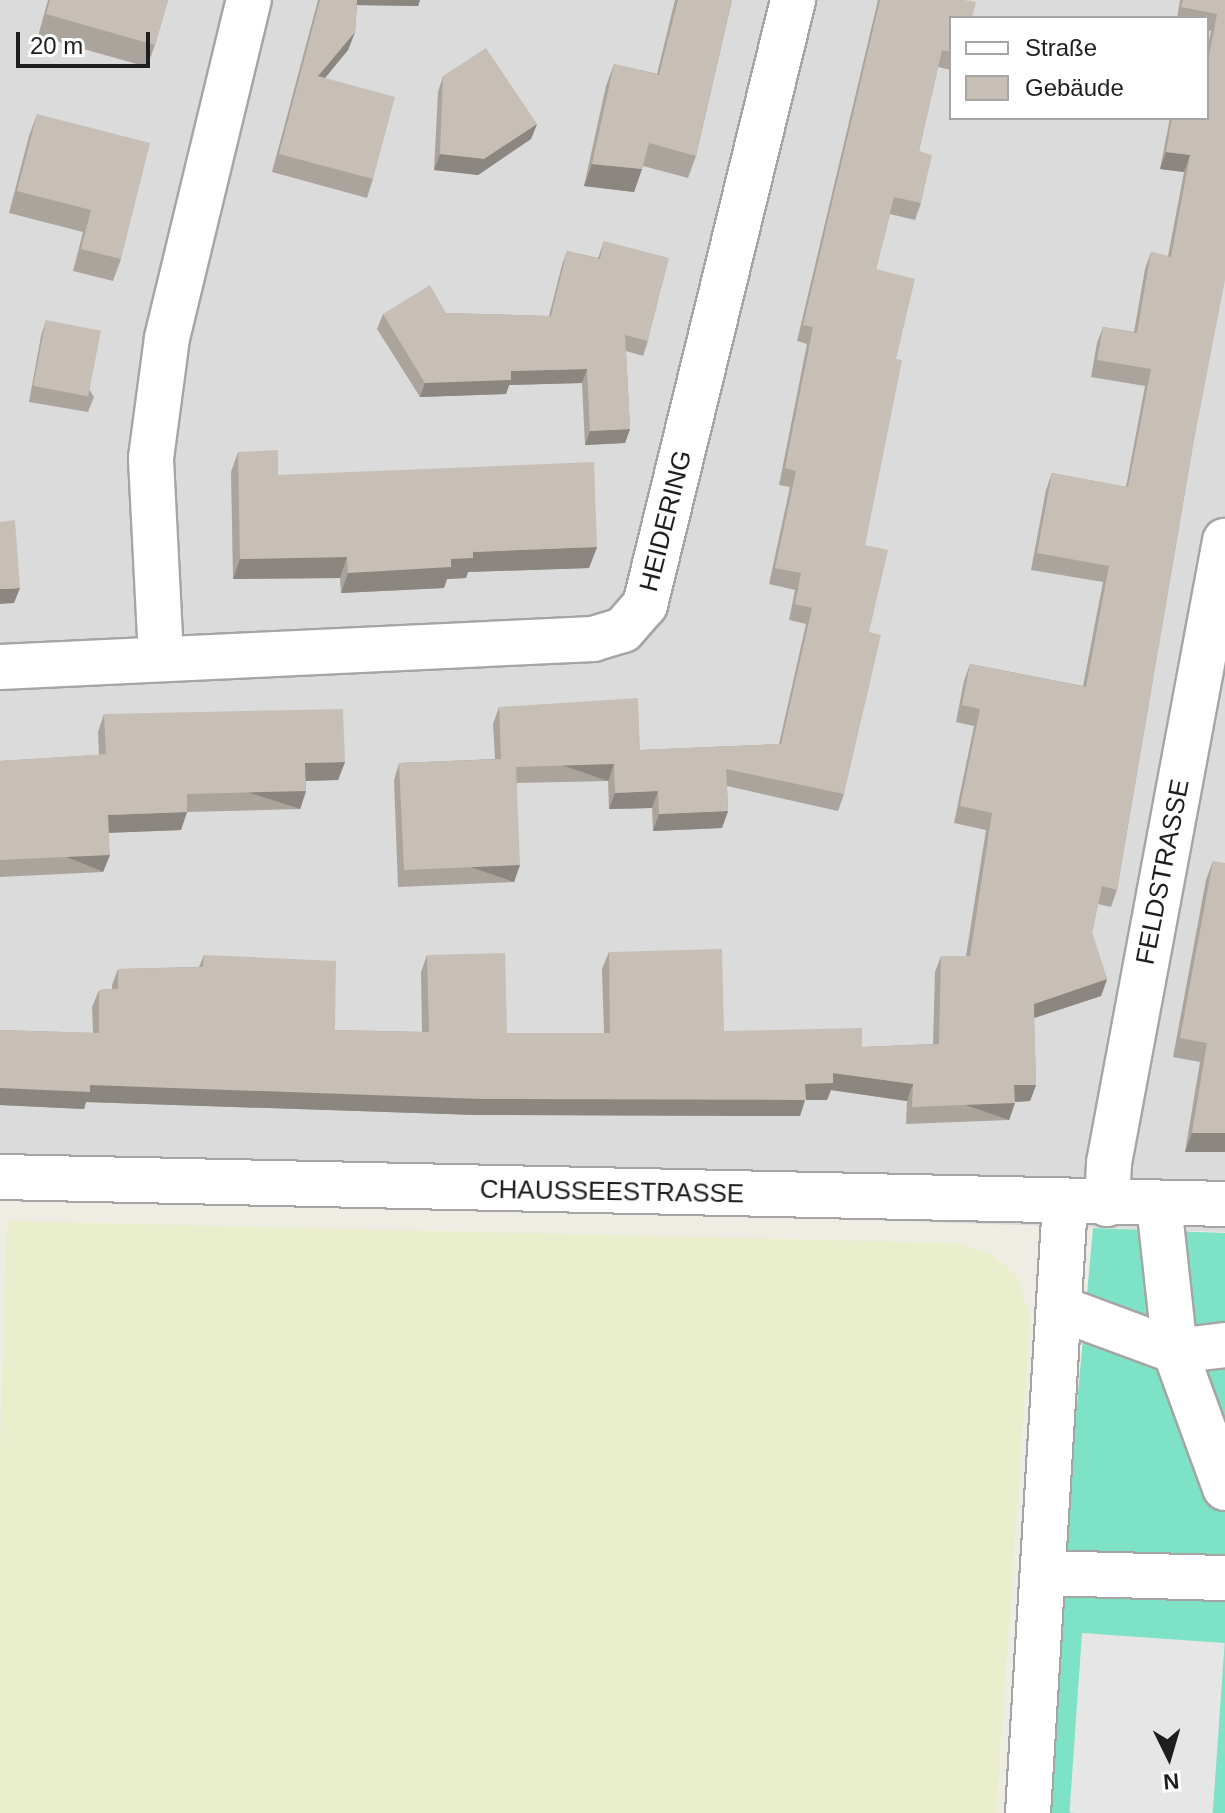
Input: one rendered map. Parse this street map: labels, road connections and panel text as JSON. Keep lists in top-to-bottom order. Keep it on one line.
{"streets":{"street":["HEIDERING","FELDSTRASSE","CHAUSSEESTRASSE"]},"crossings":[["FELDSTRASSE","CHAUSSEESTRASSE"]],"legend":["Straße","Gebäude"],"scale_bar":"20 m","north":"bottom"}
